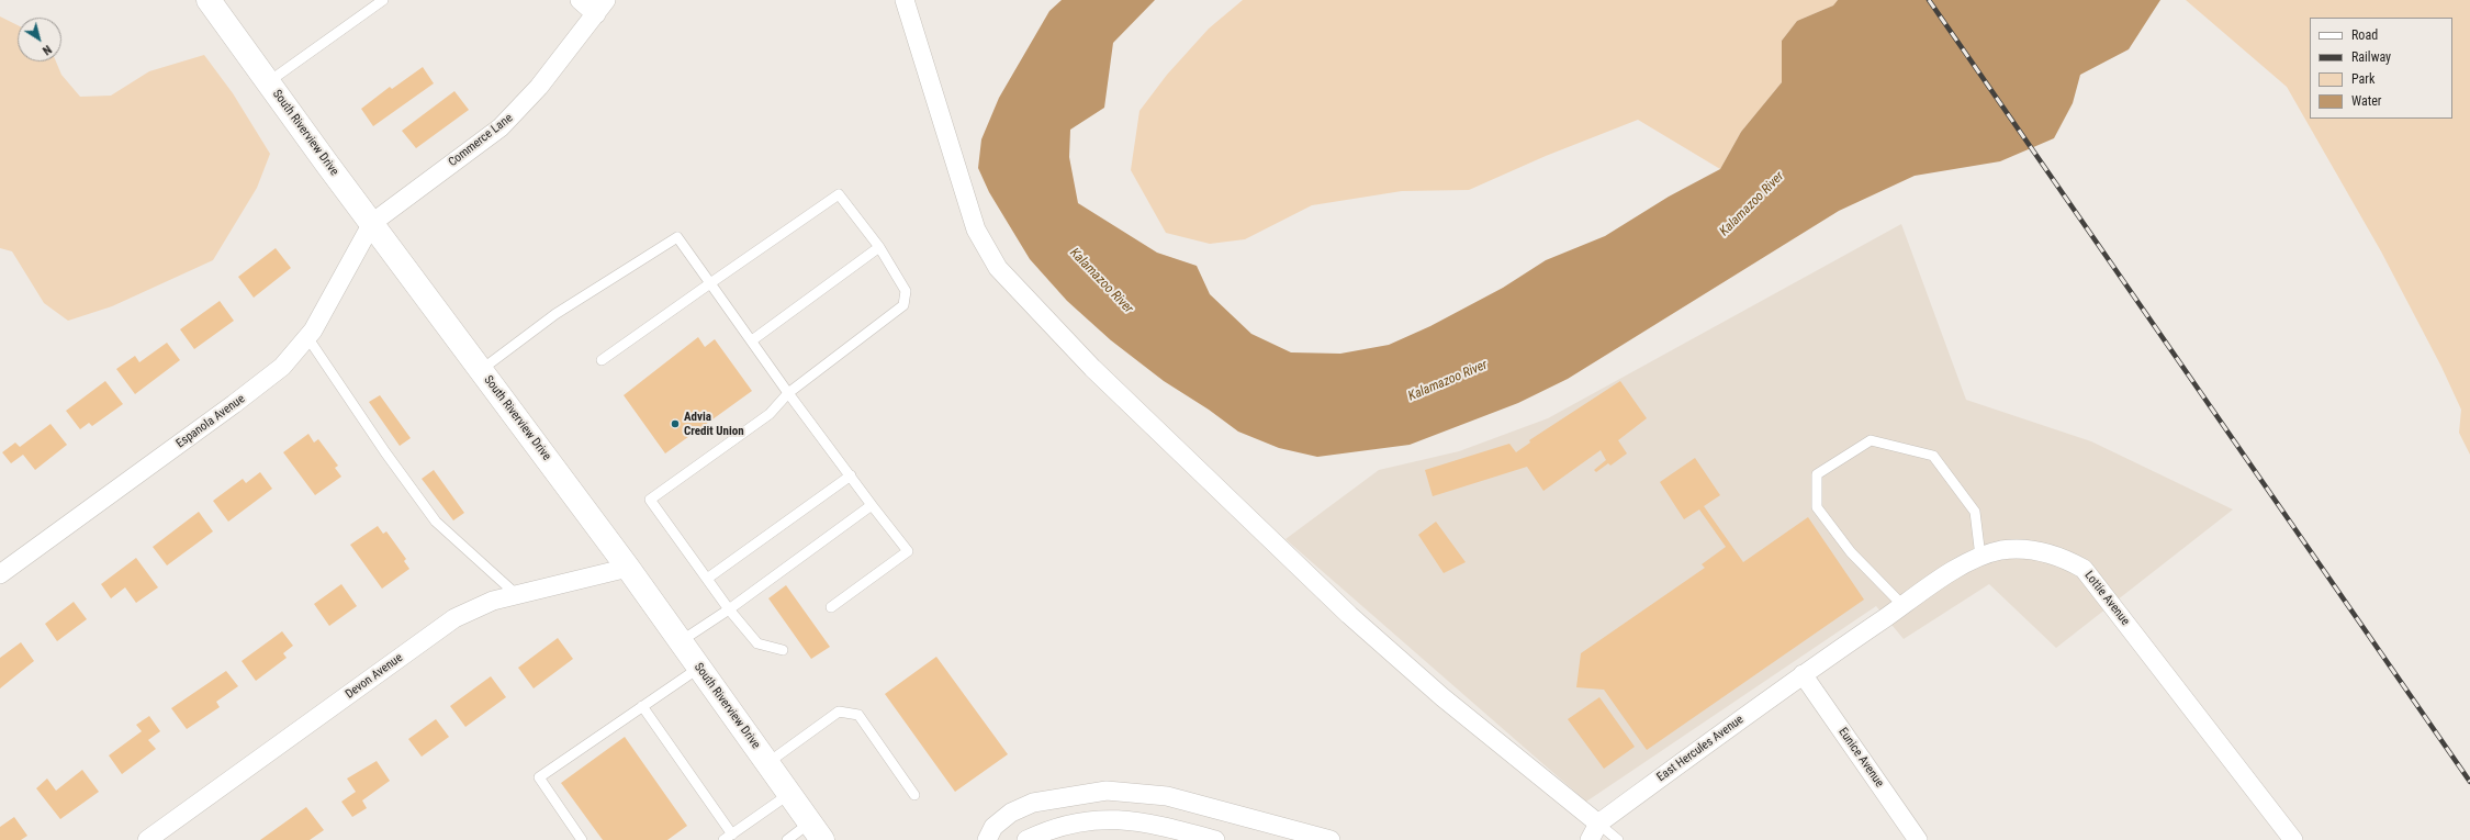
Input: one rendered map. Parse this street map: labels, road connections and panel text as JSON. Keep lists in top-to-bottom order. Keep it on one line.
{"streets":{"street":["South Riverview Drive","Commerce Lane","Espanola Avenue","Lottie Avenue","Devon Avenue","East Hercules Avenue","Eunice Avenue"]},"crossings":[["South Riverview Drive","Commerce Lane"],["South Riverview Drive","Espanola Avenue"],["South Riverview Drive","Devon Avenue"],["Commerce Lane","Espanola Avenue"],["Lottie Avenue","East Hercules Avenue"],["Lottie Avenue","Eunice Avenue"],["East Hercules Avenue","Eunice Avenue"]],"water":["Kalamazoo River"],"places":["Advia Credit Union"],"legend":["Road","Railway","Park","Water"],"north":"bottom right"}
